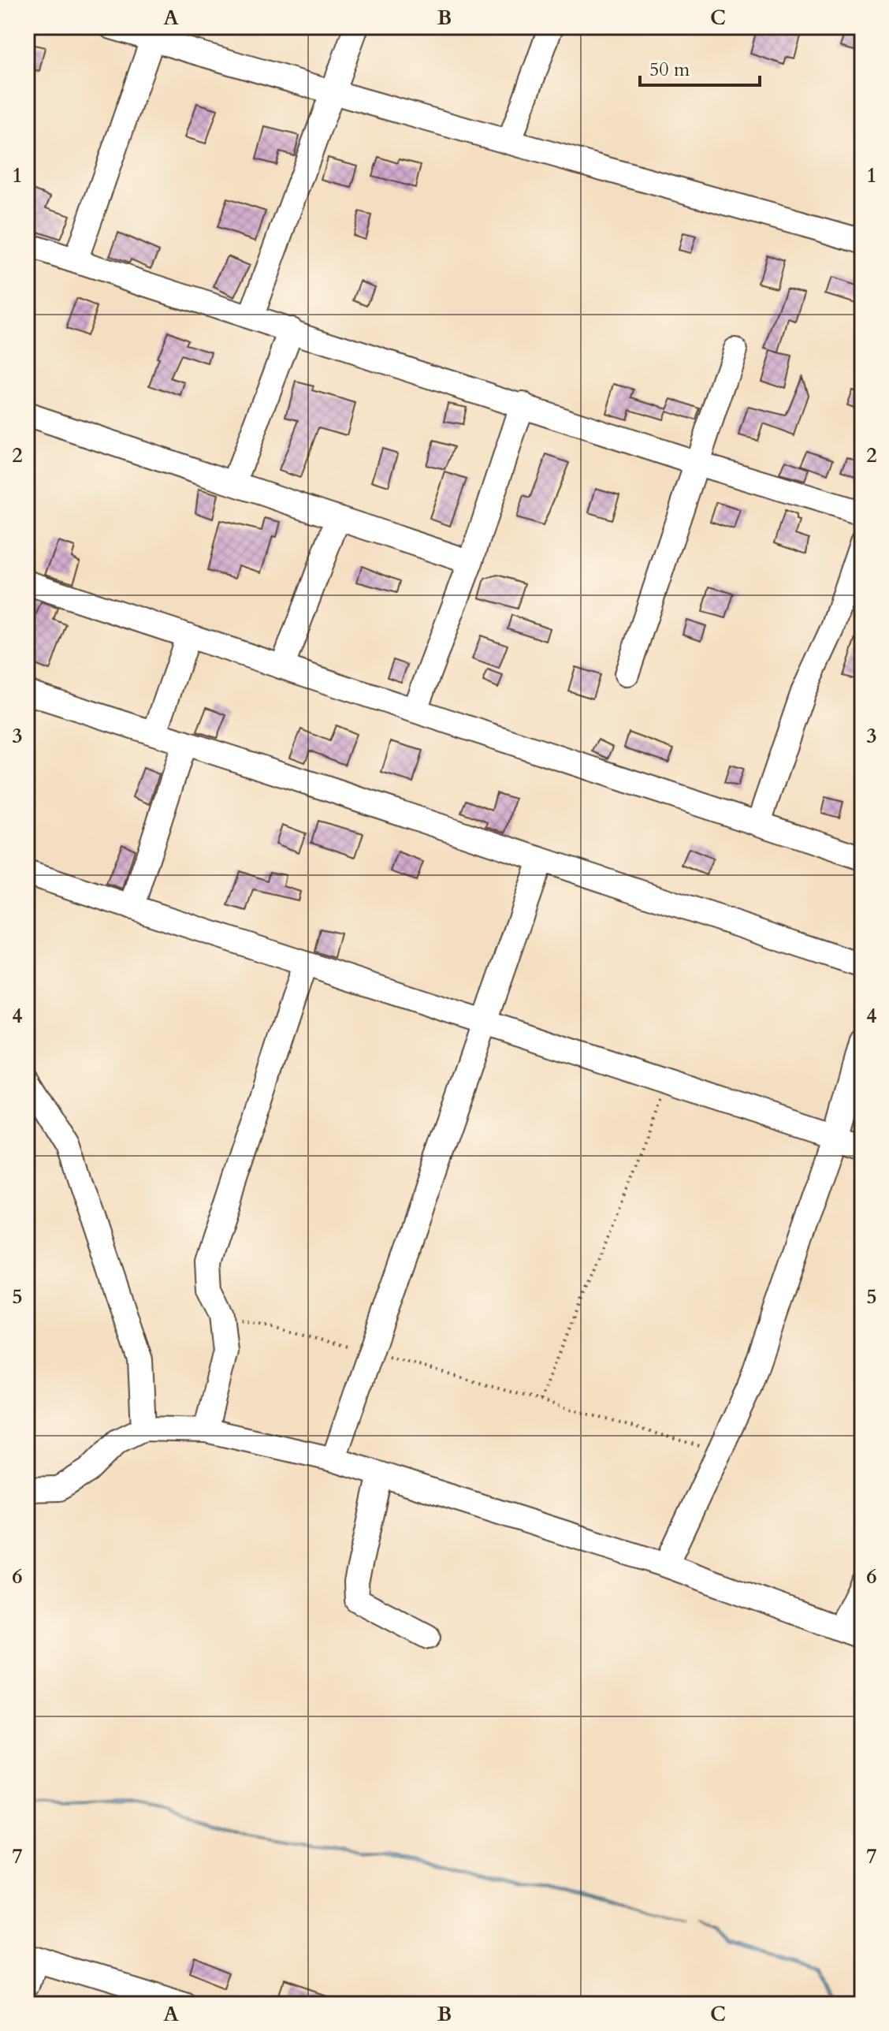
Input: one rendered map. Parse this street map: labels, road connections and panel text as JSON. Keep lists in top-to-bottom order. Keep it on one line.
{"scale_bar":"50 m","grid":{"columns":["A","B","C"],"rows":["1","2","3","4","5","6","7"]}}
